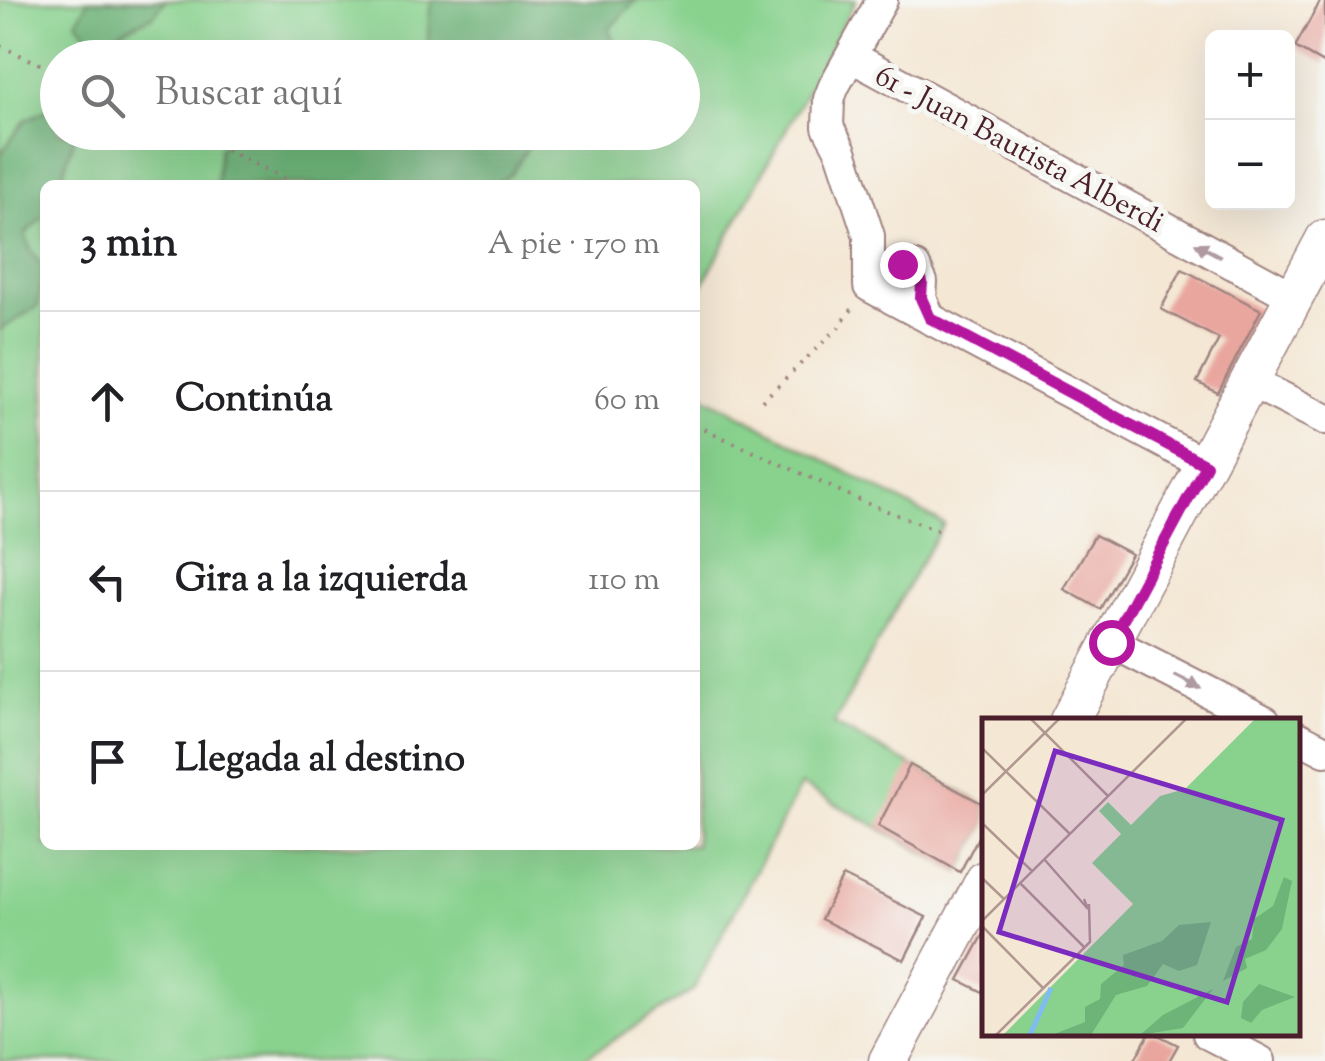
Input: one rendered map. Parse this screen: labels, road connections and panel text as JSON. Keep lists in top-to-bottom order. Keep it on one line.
{"streets":{"street":["61 - Juan Bautista Alberdi"]},"page":{"map_buttons":["+","−"],"search":"Buscar aquí","heading":["3 min","A pie · 170 m"],"list":[["Continúa","60 m"],["Gira a la izquierda","110 m"],"Llegada al destino"]}}
